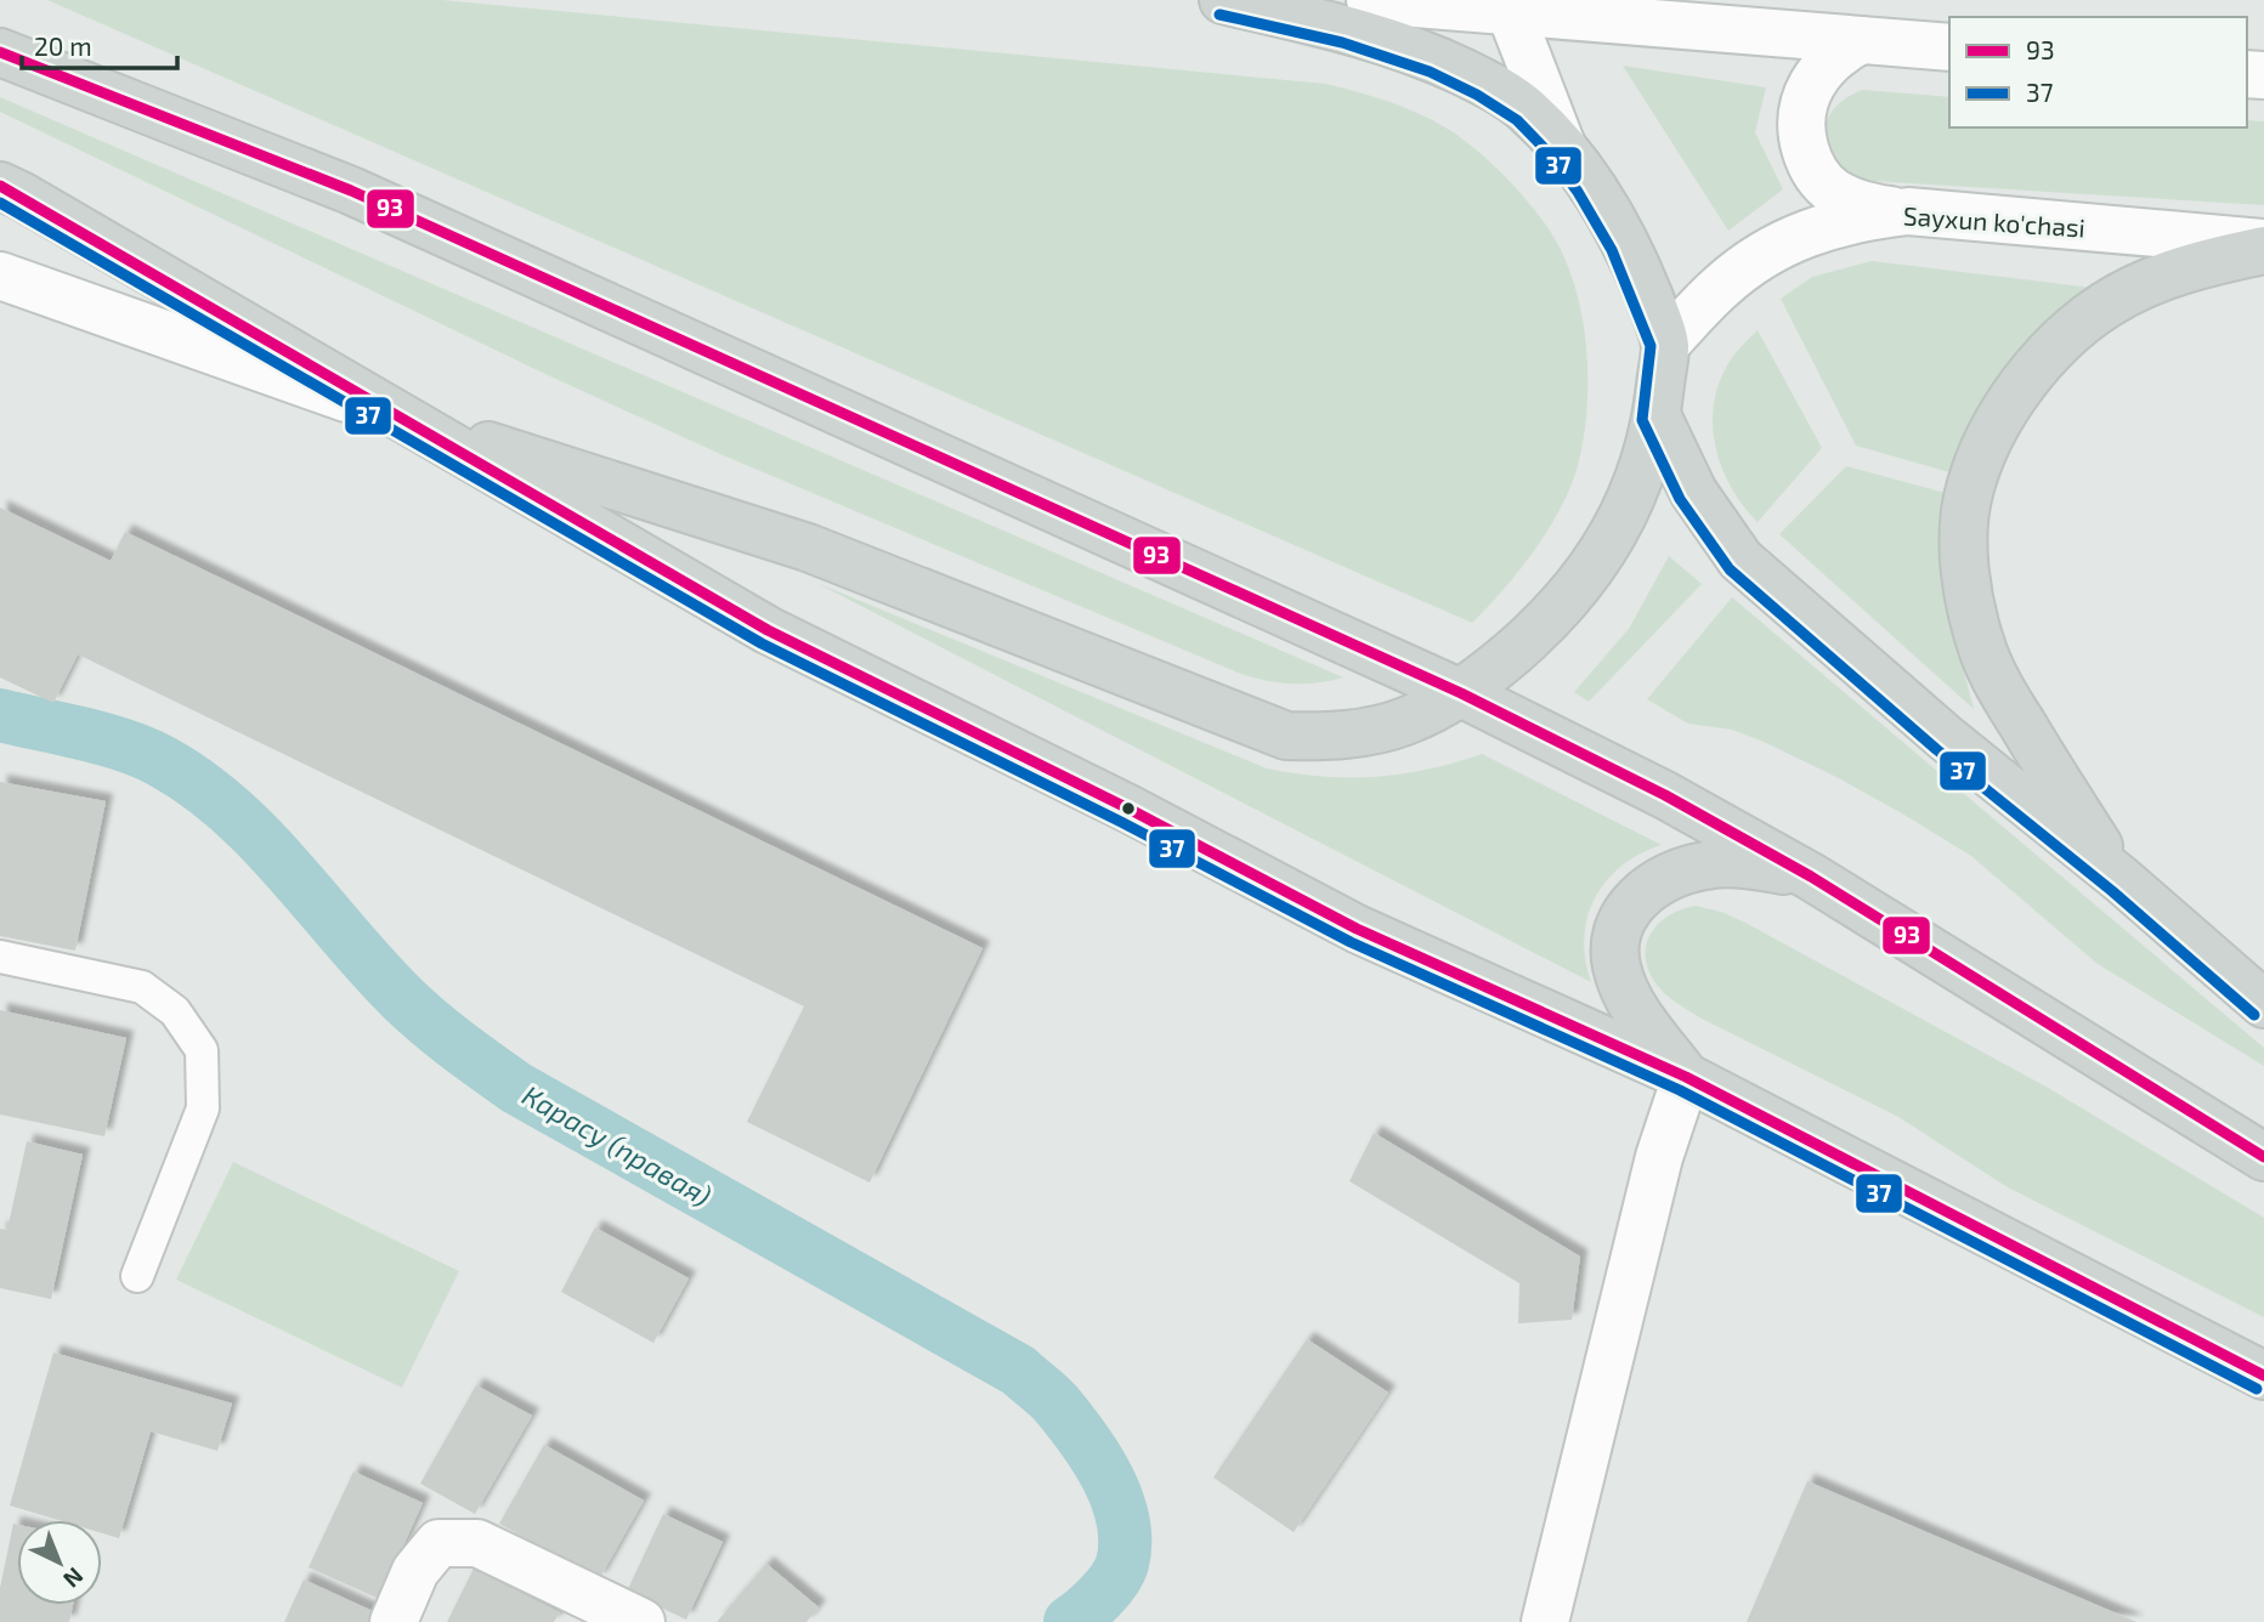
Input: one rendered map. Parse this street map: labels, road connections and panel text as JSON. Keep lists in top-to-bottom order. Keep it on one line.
{"streets":{"main road":["Sayxun ko'chasi"]},"water":["Карасу (правая)"],"lines":["transit line 37","transit line 93"],"legend":["93","37"],"scale_bar":"20 m","north":"bottom right"}
